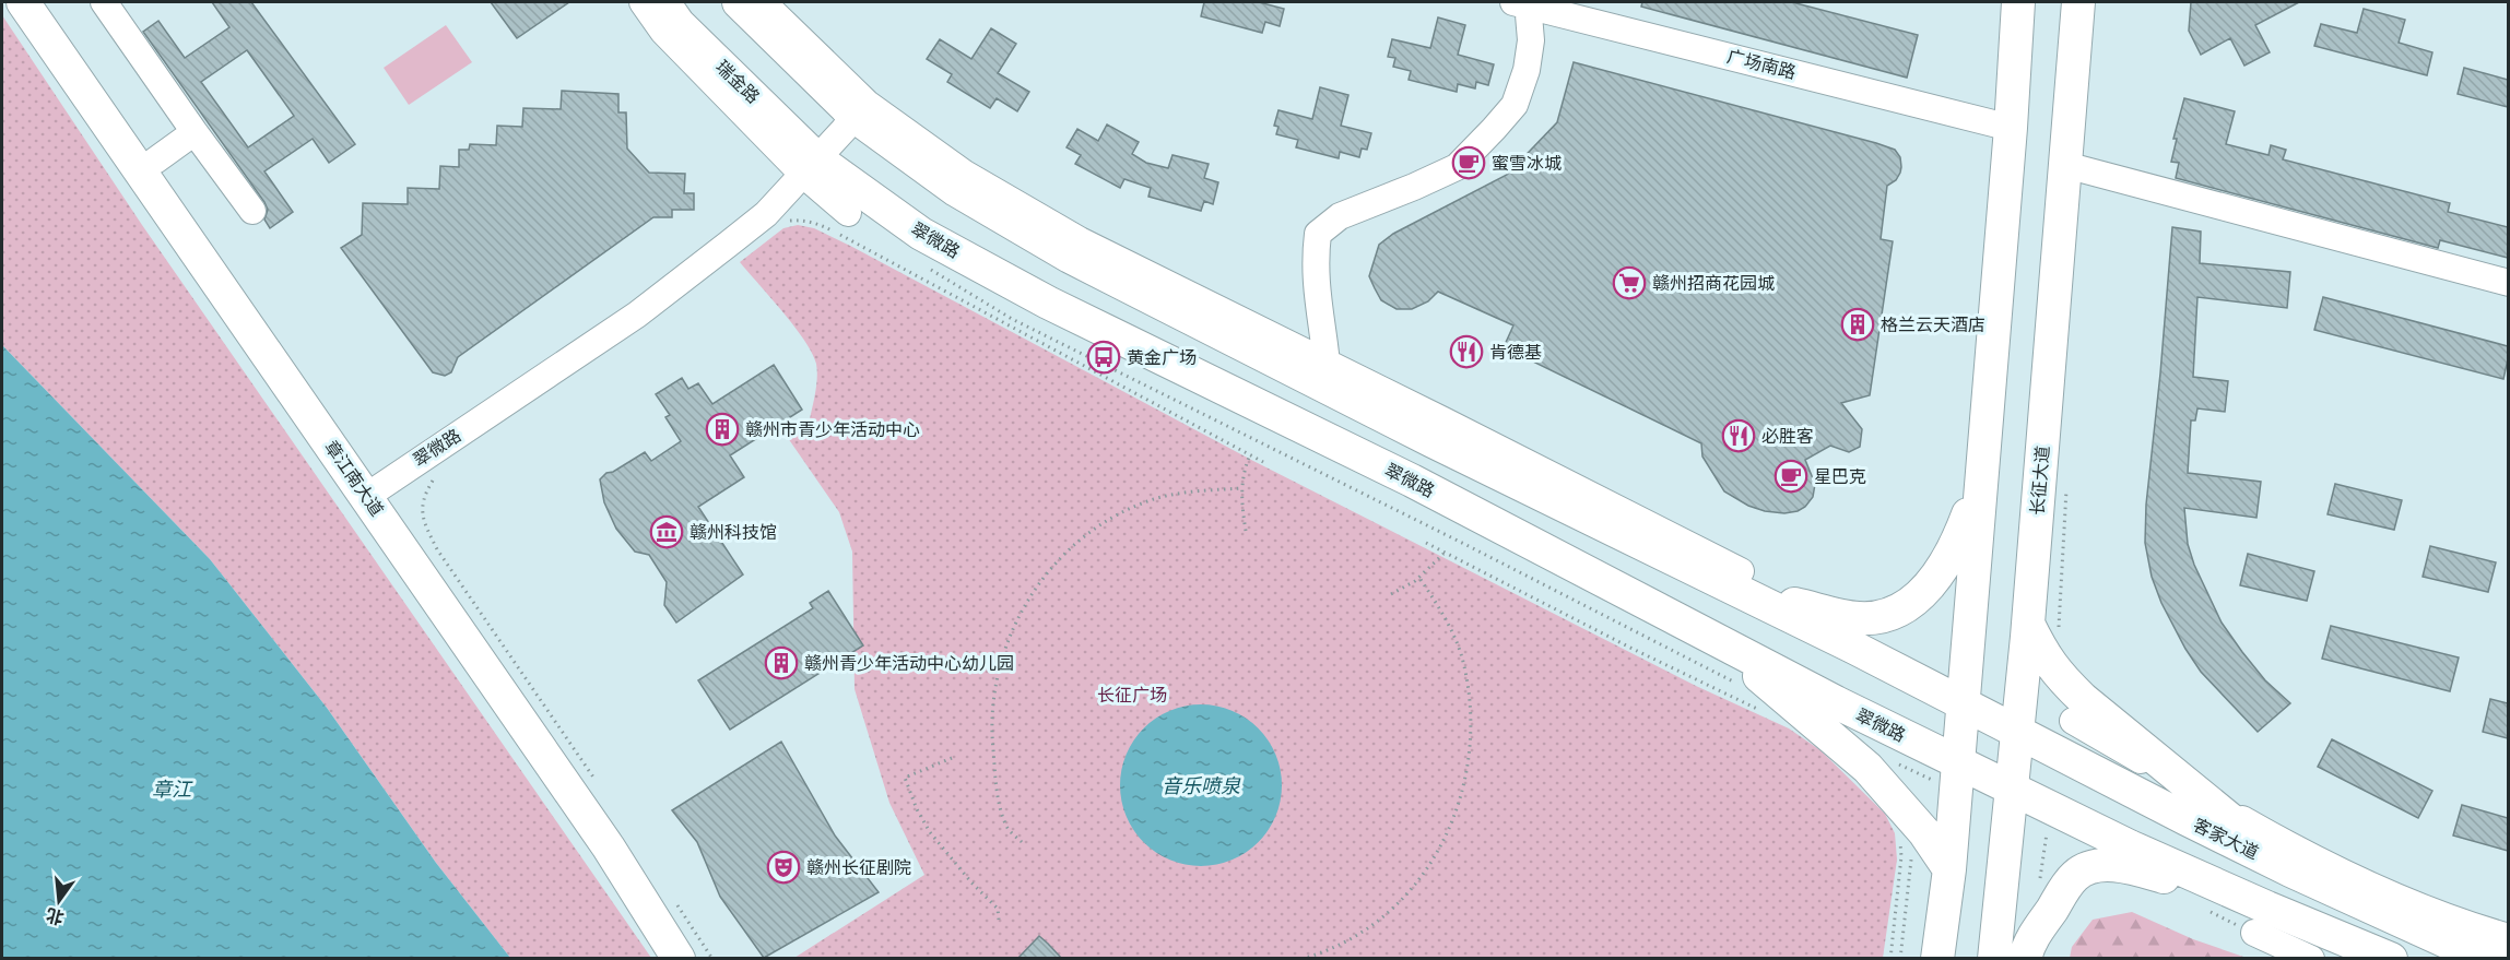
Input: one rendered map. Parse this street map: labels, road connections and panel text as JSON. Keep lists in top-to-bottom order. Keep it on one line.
{"streets":{"main road":["瑞金路","翠微路","章江南大道","长征大道","客家大道"],"street":["广场南路"]},"crossings":[["瑞金路","翠微路"],["翠微路","章江南大道"],["翠微路","长征大道"],["长征大道","客家大道"]],"water":["音乐喷泉","章江"],"parks":["长征广场"],"places":{"cafe":["蜜雪冰城","星巴克"],"supermarket":["赣州招商花园城"],"building":["格兰云天酒店","赣州市青少年活动中心","赣州青少年活动中心幼儿园"],"restaurant":["肯德基","必胜客"],"bus stop":["黄金广场"],"museum":["赣州科技馆"],"theatre":["赣州长征剧院"]},"north":"bottom"}
